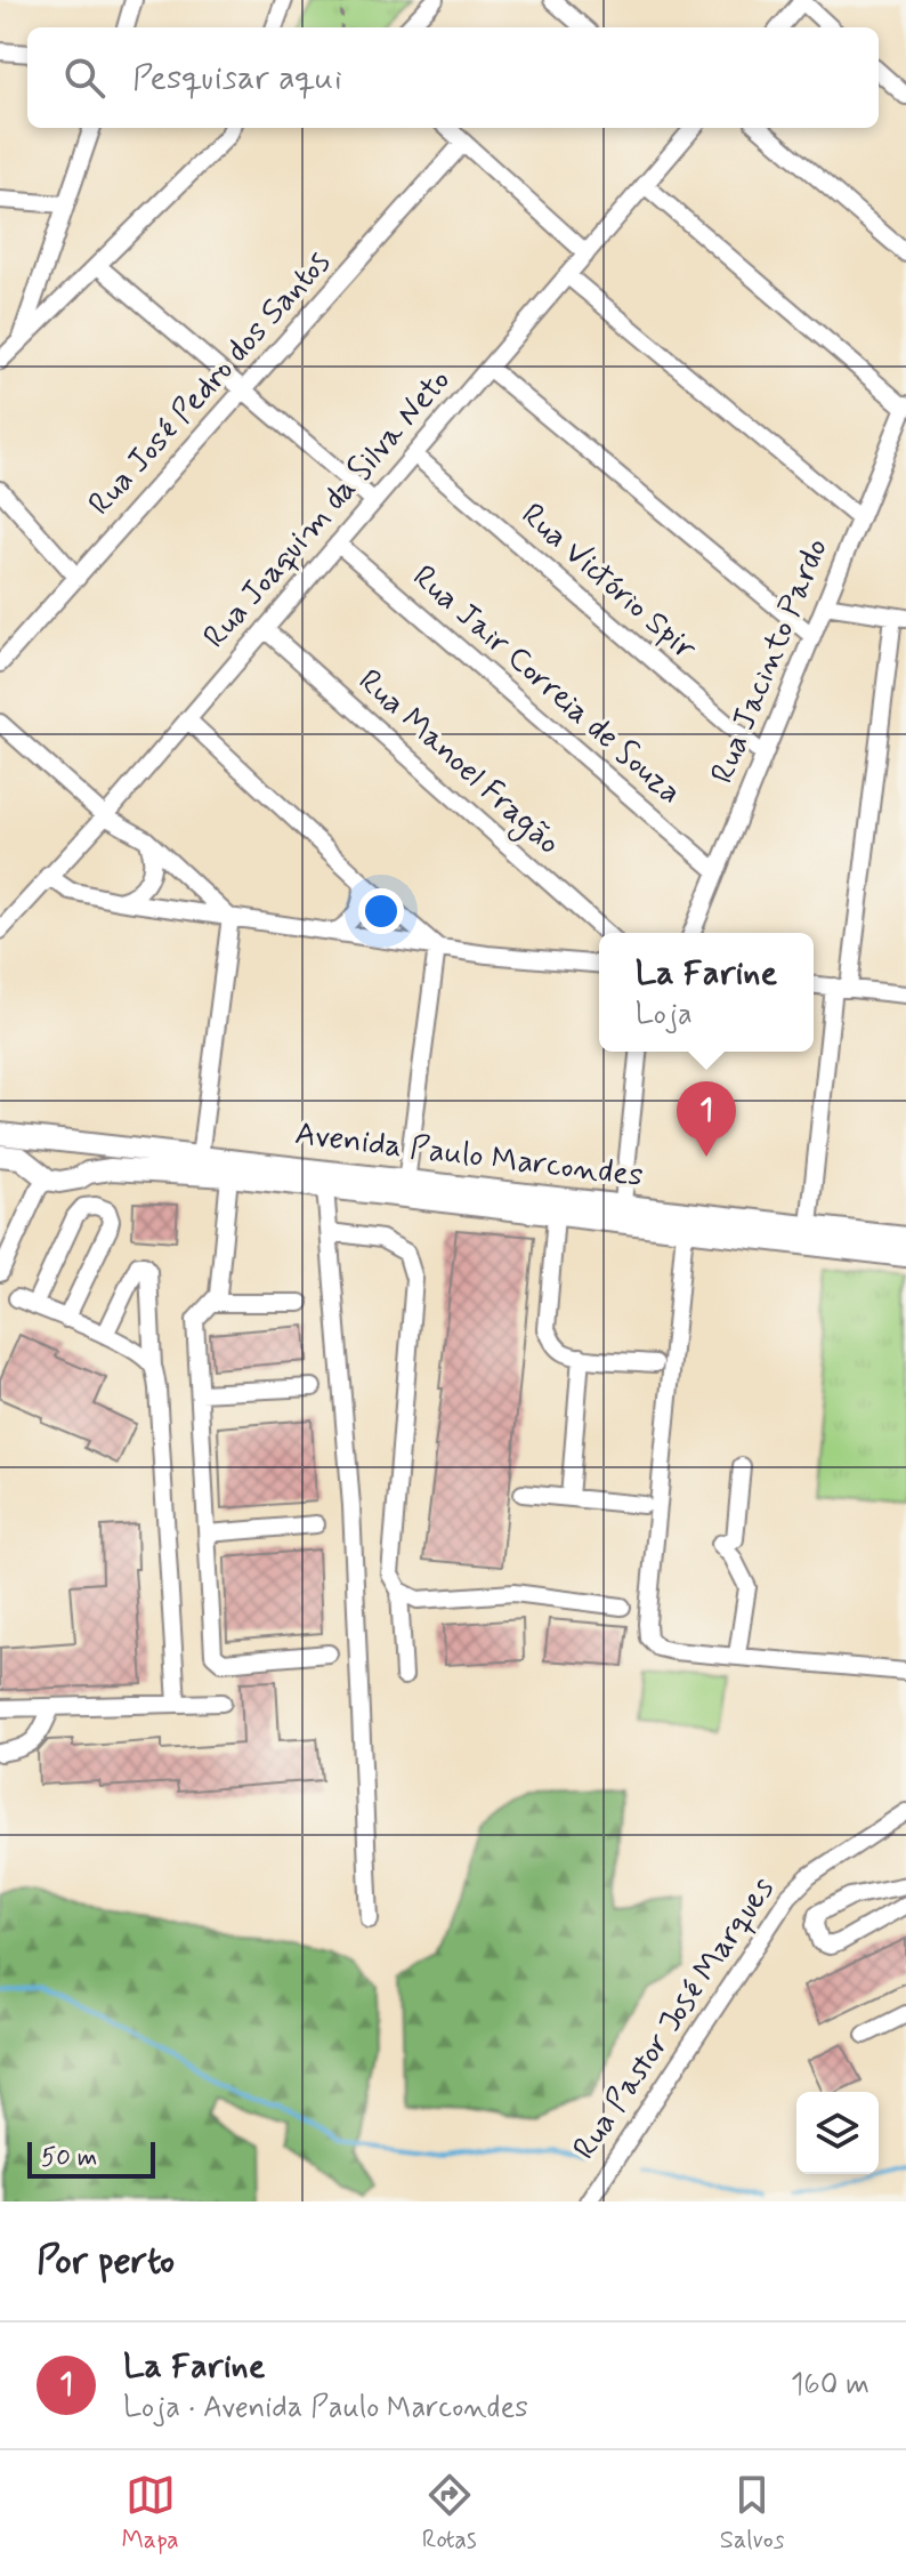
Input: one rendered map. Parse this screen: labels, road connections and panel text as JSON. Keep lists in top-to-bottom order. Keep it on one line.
{"streets":{"street":["Rua José Pedro dos Santos","Rua Joaquim da Silva Neto","Rua Victório Spir","Rua Jacinto Pardo","Rua Jair Correia de Souza","Rua Manoel Fragão","Avenida Paulo Marcondes","Rua Pastor José Marques"]},"crossings":[["Rua Joaquim da Silva Neto","Rua Victório Spir"],["Rua Joaquim da Silva Neto","Rua Jair Correia de Souza"],["Rua Joaquim da Silva Neto","Rua Manoel Fragão"],["Rua Victório Spir","Rua Jacinto Pardo"],["Rua Jacinto Pardo","Rua Jair Correia de Souza"]],"scale_bar":"50 m","page":{"search":"Pesquisar aqui","popup":["La Farine","Loja"],"pins":"1","scale":"50 m","heading":"Por perto","list":[{"mark":"1","name":"La Farine","note":"Loja · Avenida Paulo Marcondes","value":"160 m"}],"nav":["Mapa","Rotas","Salvos"]}}
